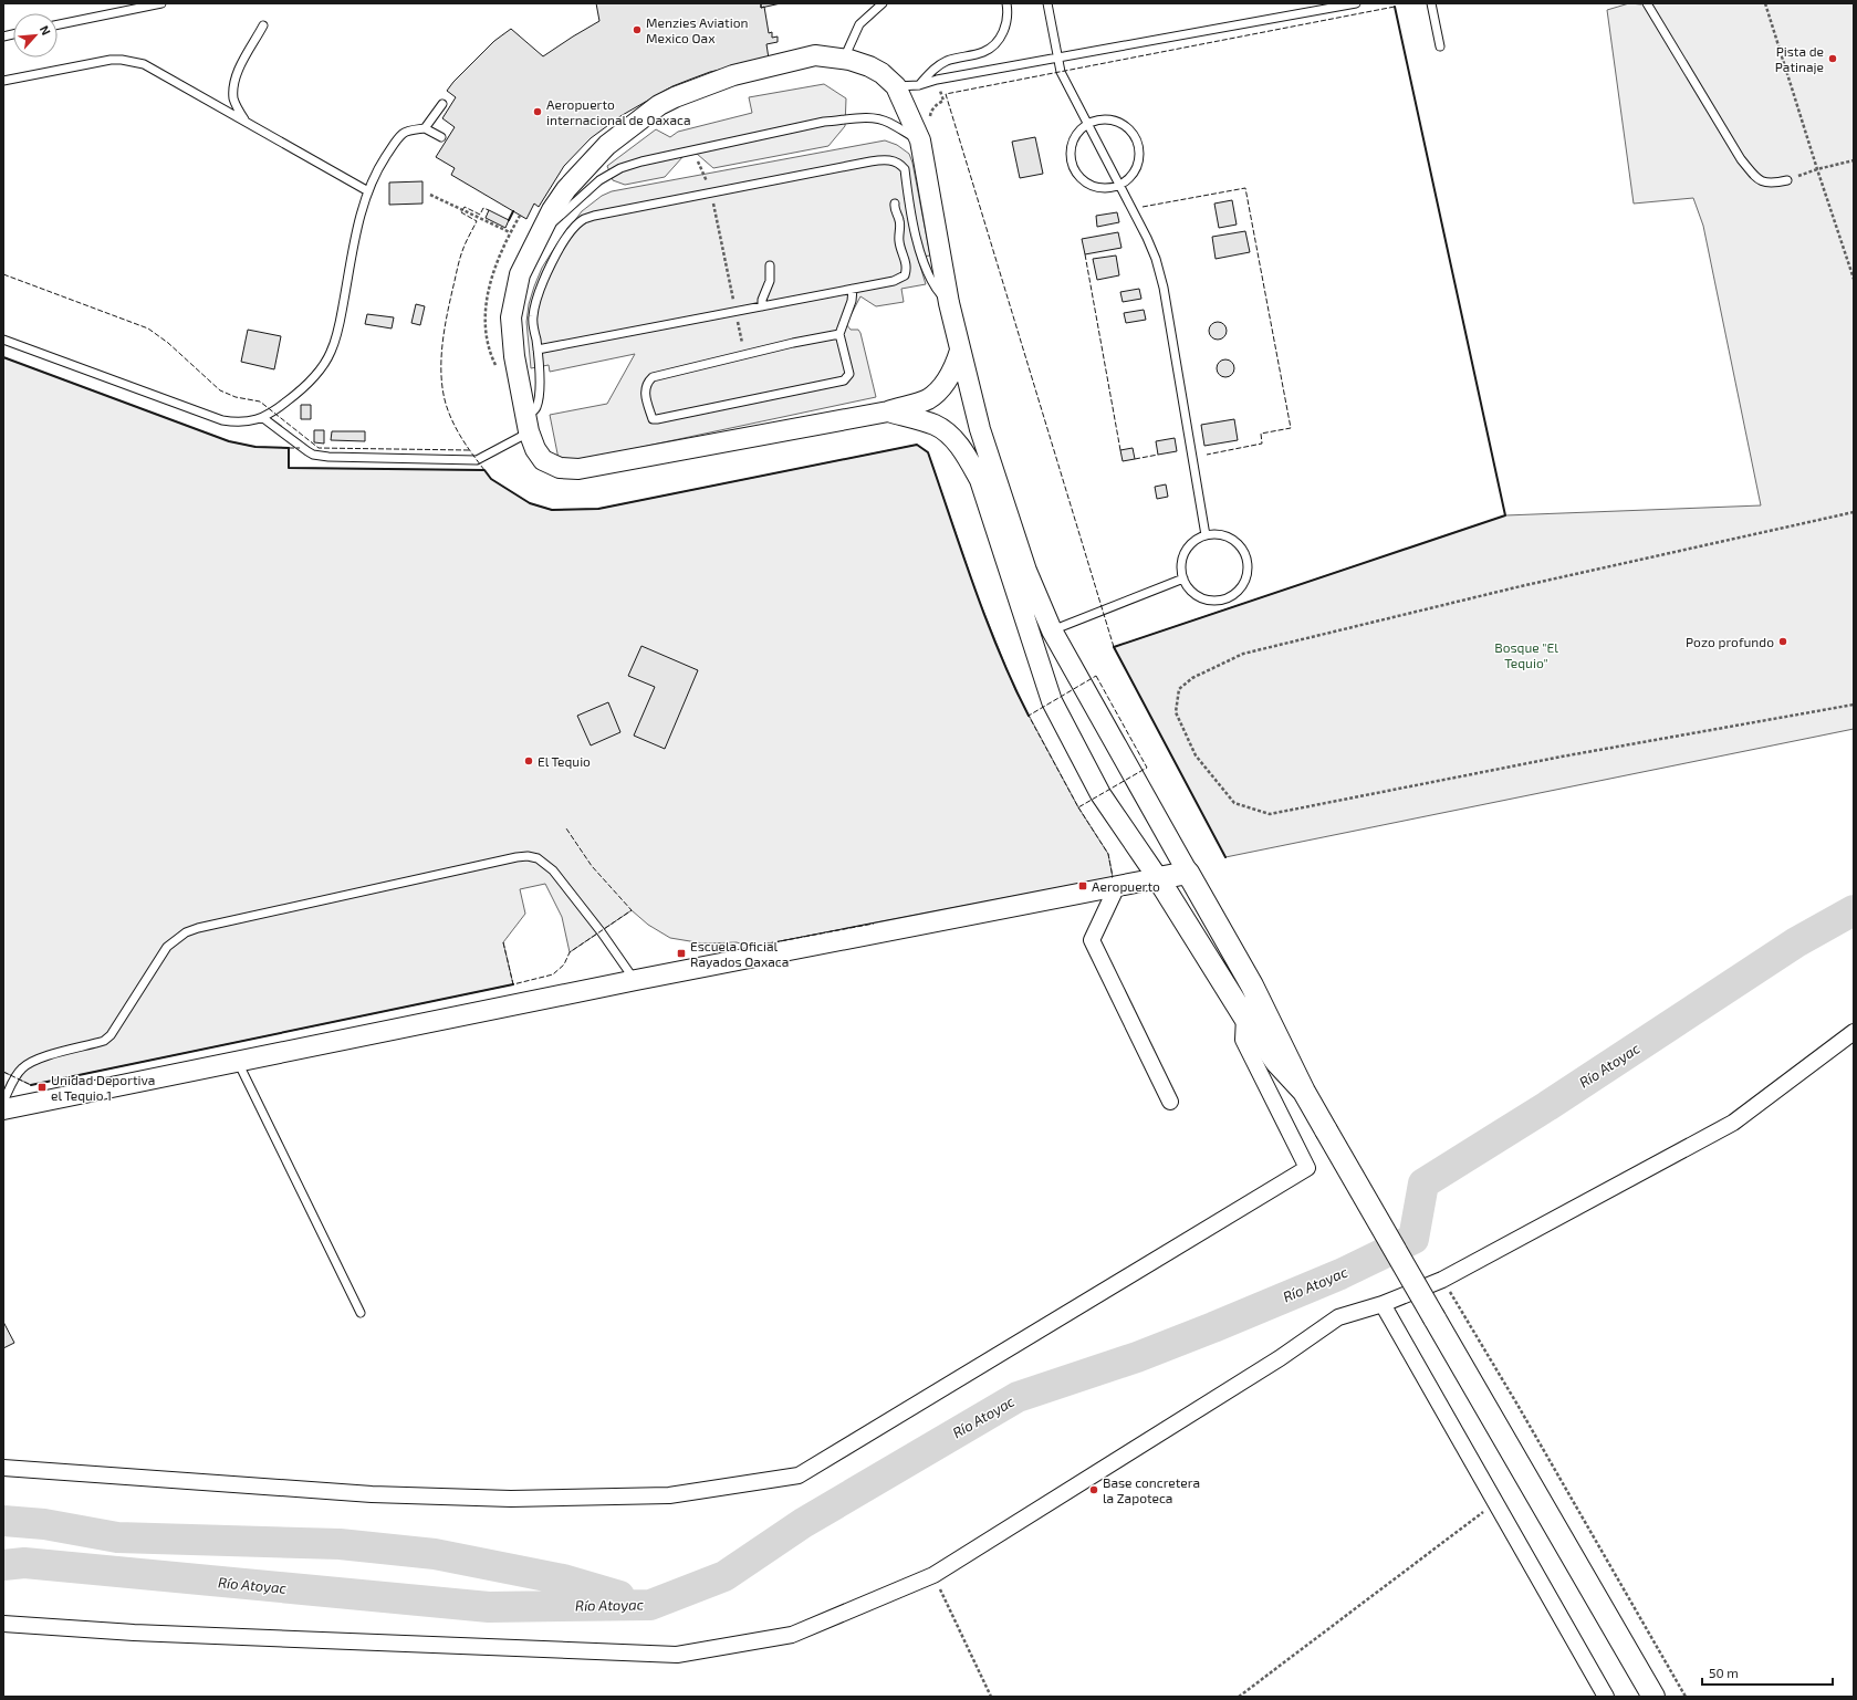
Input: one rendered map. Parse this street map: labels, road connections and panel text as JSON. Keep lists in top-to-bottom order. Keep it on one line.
{"water":["Río Atoyac"],"parks":["Bosque \"El Tequio\""],"places":{"other":["Menzies Aviation Mexico Oax","Pista de Patinaje","Aeropuerto internacional de Oaxaca","Pozo profundo","El Tequio","Base concretera la Zapoteca"],"transit":["Aeropuerto","Escuela Oficial Rayados Oaxaca","Unidad Deportiva el Tequio 1"]},"scale_bar":"50 m","north":"top right"}
